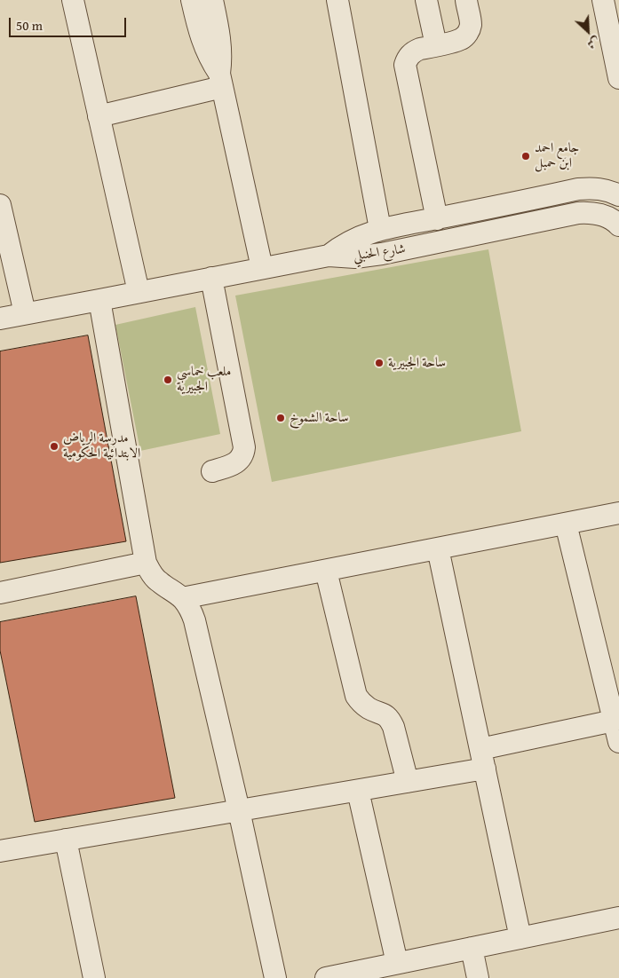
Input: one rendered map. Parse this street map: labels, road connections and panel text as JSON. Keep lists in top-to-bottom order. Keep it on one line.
{"streets":{"street":["شارع الحنبلي"]},"places":["جامع احمد ابن حمبل","ساحة الجبيرية","ملعب خماسي الجبيرية","ساحة الشموخ","مدرسة الرياض الابتدائية الحكومية"],"scale_bar":"50 m","north":"bottom right"}
